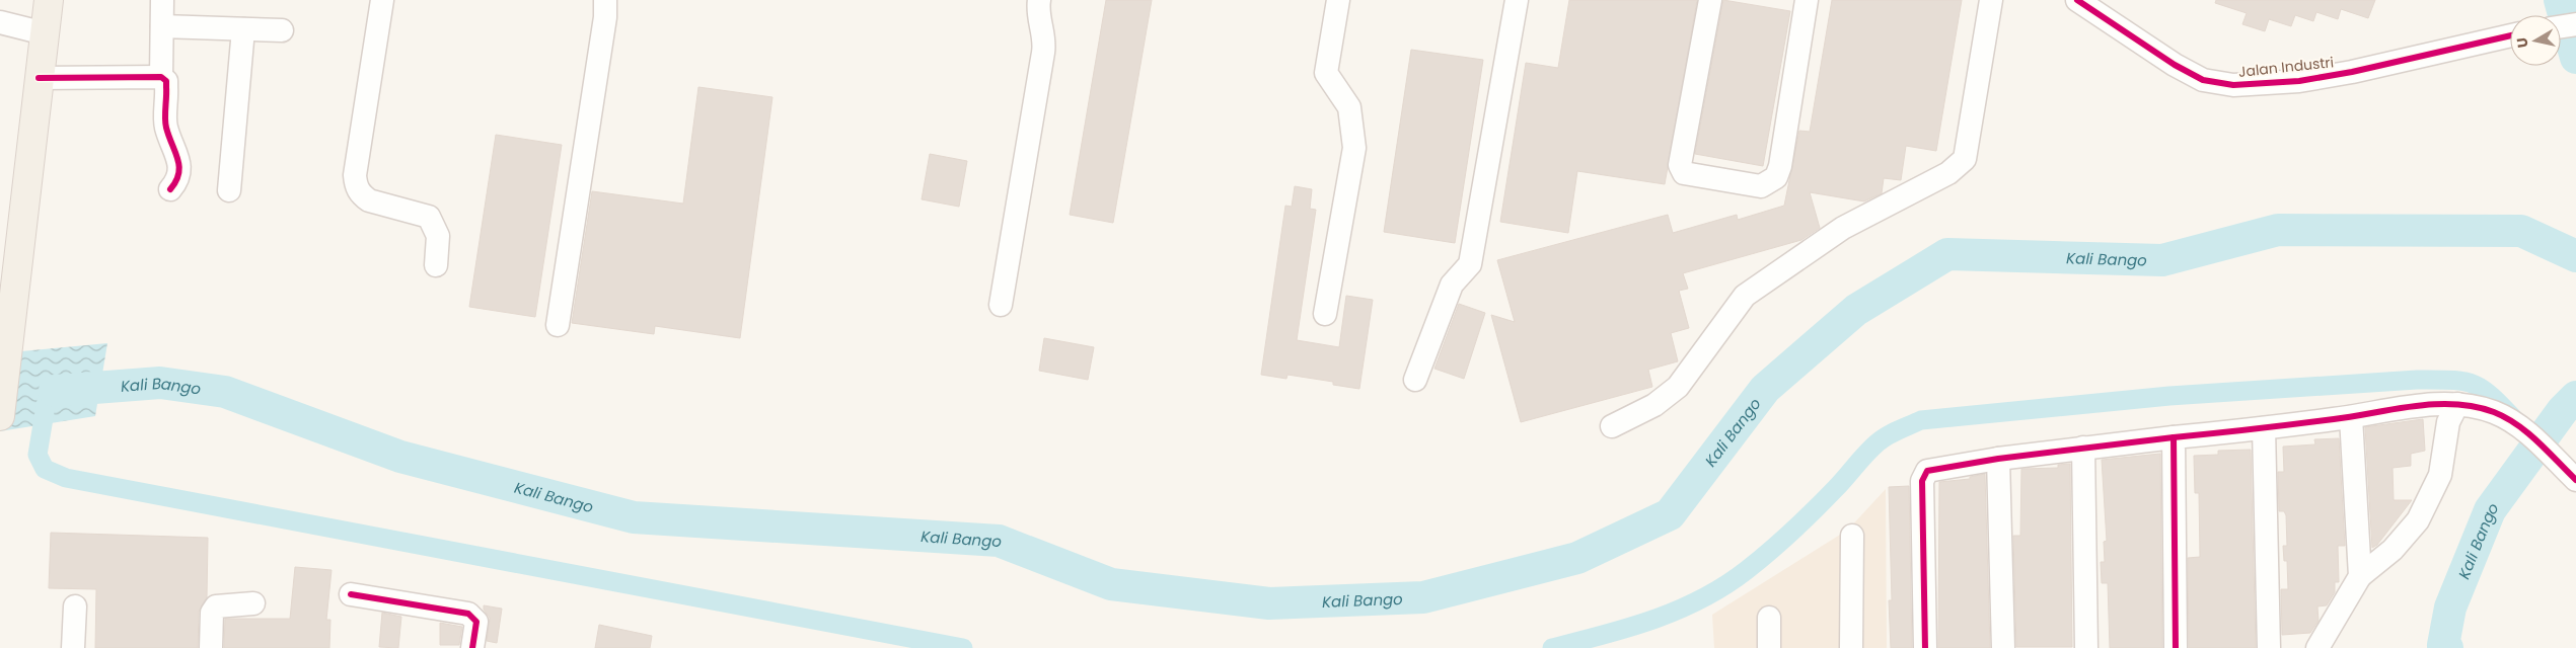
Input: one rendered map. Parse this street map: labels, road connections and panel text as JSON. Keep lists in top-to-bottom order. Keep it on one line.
{"streets":{"street":["Jalan Industri"]},"water":["Kali Bango"],"north":"left"}
